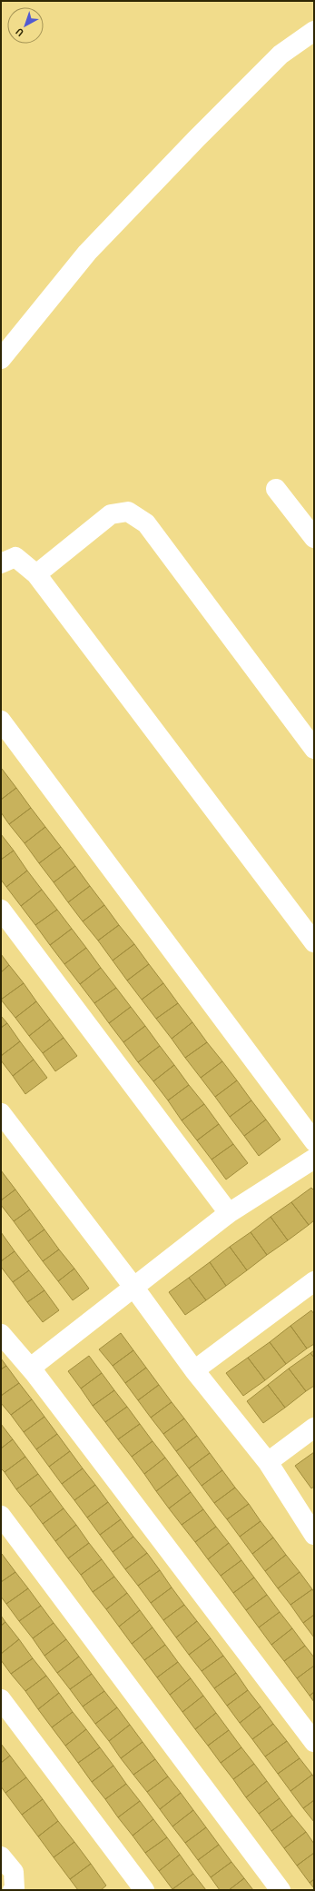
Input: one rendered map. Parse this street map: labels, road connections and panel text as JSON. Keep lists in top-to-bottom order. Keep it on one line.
{"north":"bottom left"}
